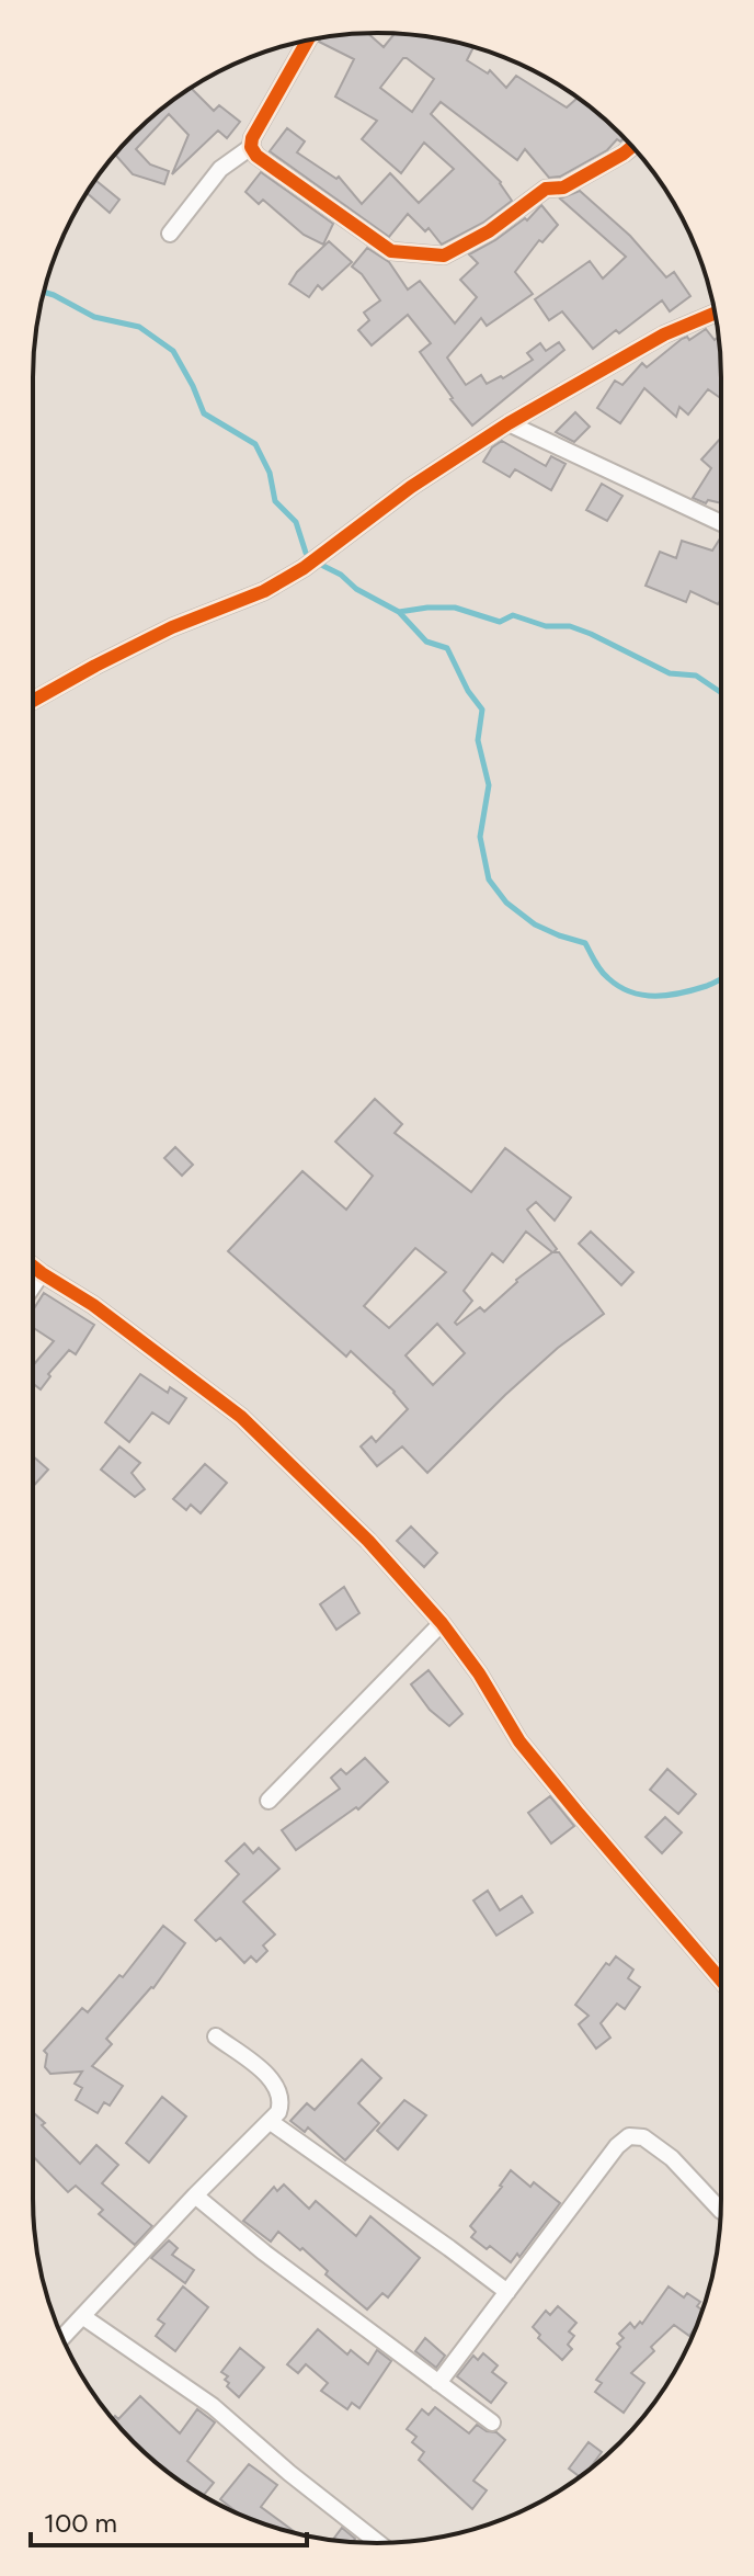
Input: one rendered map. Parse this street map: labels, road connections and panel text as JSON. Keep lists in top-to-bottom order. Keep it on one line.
{"scale_bar":"100 m"}
